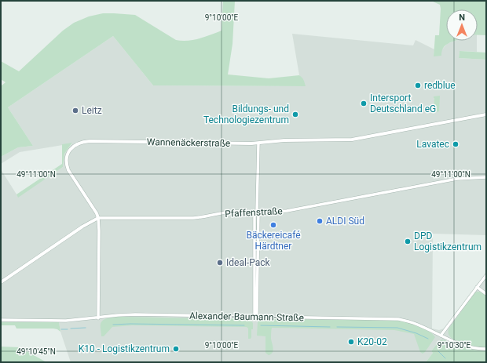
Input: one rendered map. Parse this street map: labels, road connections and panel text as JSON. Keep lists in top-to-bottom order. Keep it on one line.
{"streets":{"street":["Wannenäckerstraße","Pfaffenstraße","Alexander-Baumann-Straße"]},"crossings":[["Wannenäckerstraße","Pfaffenstraße"],["Wannenäckerstraße","Alexander-Baumann-Straße"]],"places":["redblue","Intersport Deutschland eG","Leitz","Bildungs- und Technologiezentrum","Lavatec","ALDI Süd","Bäckereicafé Härdtner","DPD Logistikzentrum","Ideal-Pack","K20-02","K10 - Logistikzentrum"],"north":"top","coordinates":["9°10'00\"E","49°11'00\"N","9°10'30\"E","49°10'45\"N"]}
